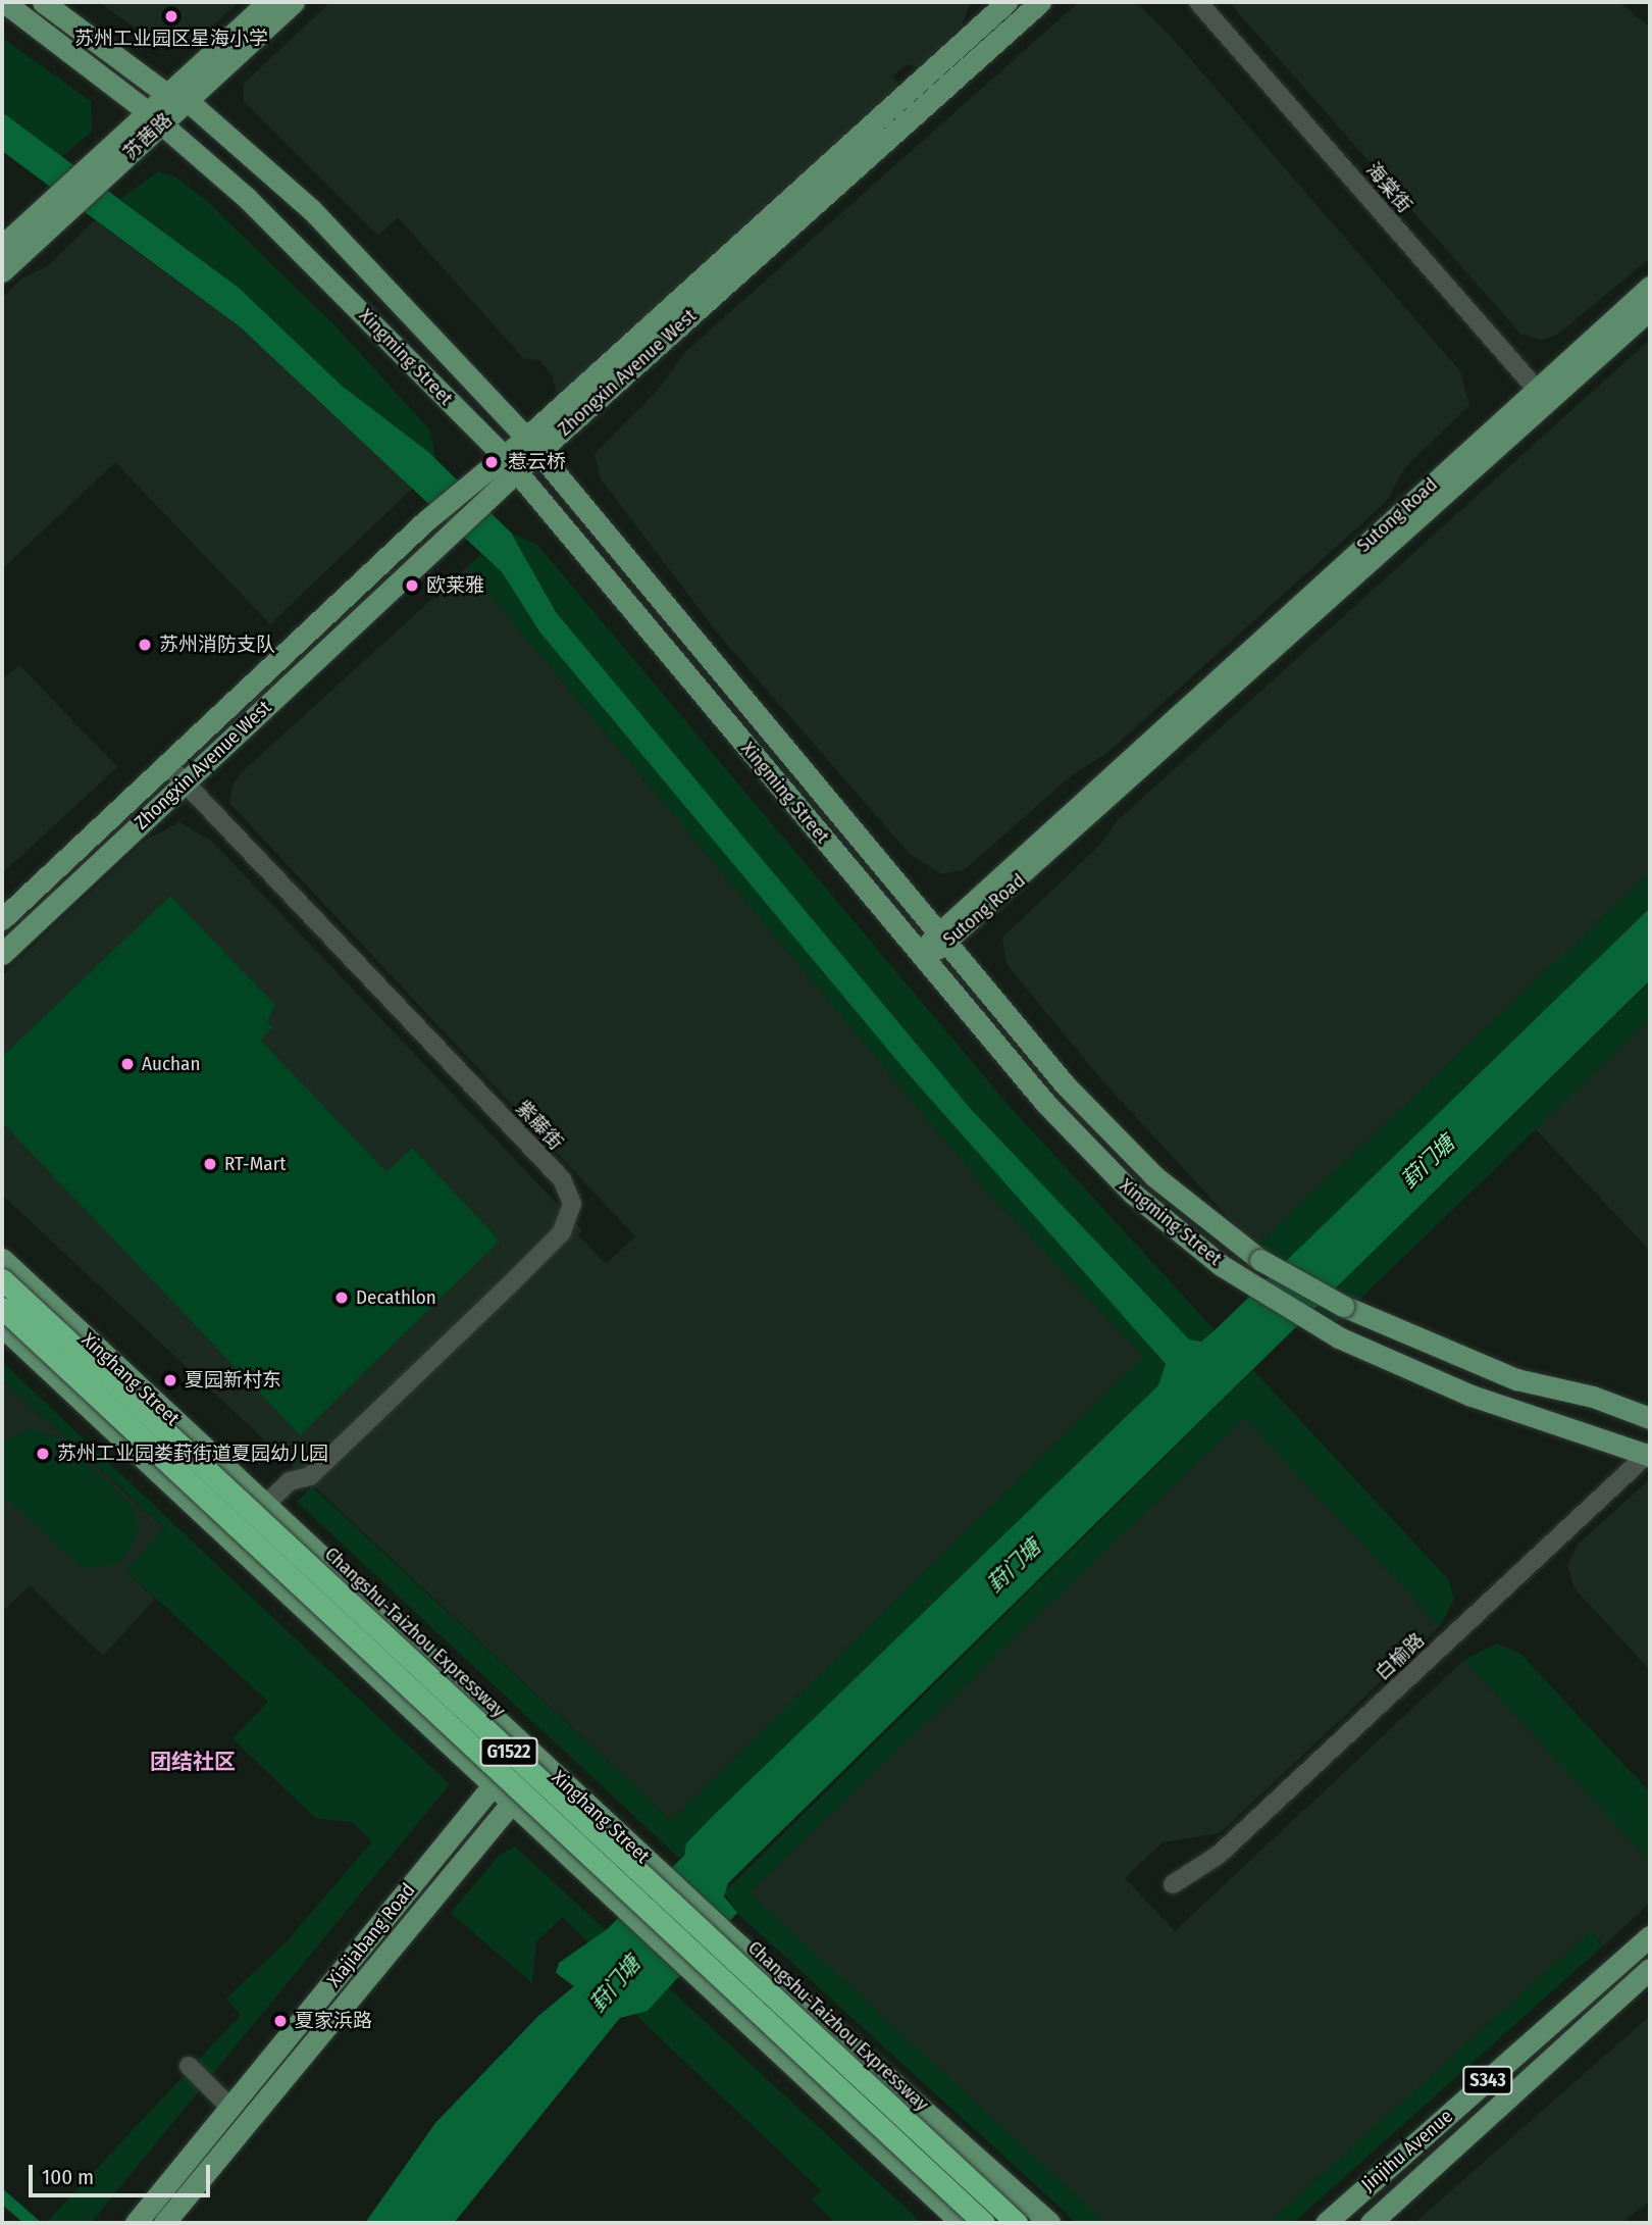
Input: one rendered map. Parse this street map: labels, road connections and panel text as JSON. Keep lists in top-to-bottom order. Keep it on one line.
{"streets":{"highway":["Changshu-Taizhou Expressway","G1522"],"main road":["苏茜路","Xingming Street","Zhongxin Avenue West","Sutong Road","Xinghang Street","Xiajiabang Road","S343","Jinjihu Avenue"],"street":["海棠街","紫藤街","白榆路"]},"crossings":[["苏茜路","Xingming Street"],["海棠街","Sutong Road"],["Xingming Street","Zhongxin Avenue West"],["Xingming Street","Sutong Road"],["Xingming Street","白榆路"],["Zhongxin Avenue West","紫藤街"],["紫藤街","Xinghang Street"],["Xinghang Street","Xiajiabang Road"]],"districts":["团结社区"],"water":["葑门塘"],"places":["苏州工业园区星海小学","惹云桥","欧莱雅","苏州消防支队","Auchan","RT-Mart","Decathlon","夏园新村东","苏州工业园娄葑街道夏园幼儿园","夏家浜路"],"scale_bar":"100 m"}
